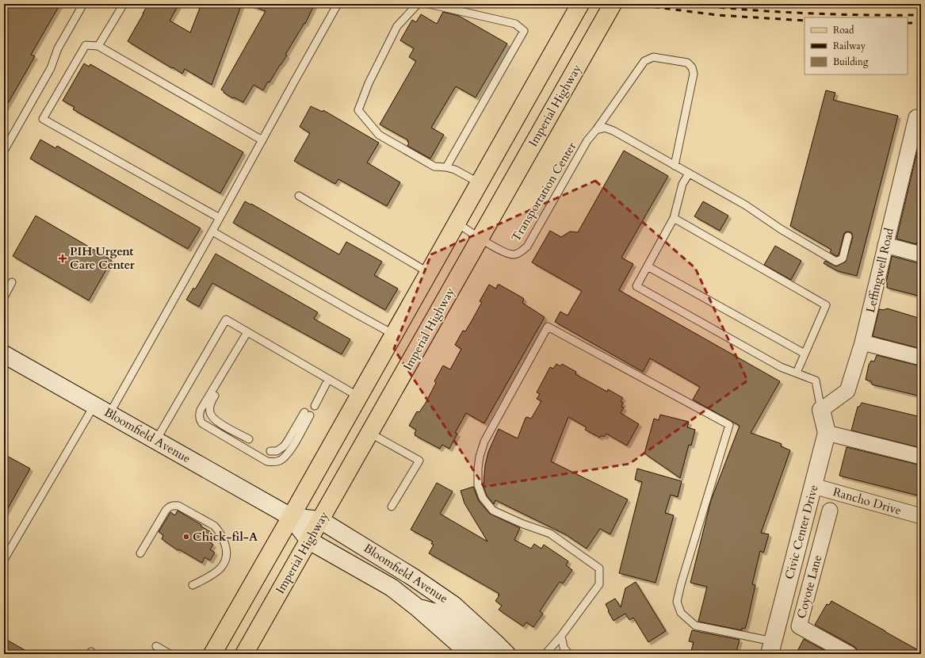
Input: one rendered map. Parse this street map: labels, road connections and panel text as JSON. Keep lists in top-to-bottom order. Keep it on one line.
{"streets":{"main road":["Imperial Highway","Bloomfield Avenue","Civic Center Drive"],"street":["Leffingwell Road","Rancho Drive","Coyote Lane"],"lane":["Transportation Center"]},"crossings":[["Imperial Highway","Transportation Center"],["Imperial Highway","Bloomfield Avenue"],["Leffingwell Road","Civic Center Drive"],["Rancho Drive","Civic Center Drive"]],"places":{"health":["PIH Urgent Care Center"],"other":["Chick-fil-A"]},"legend":["Road","Railway","Building"]}
